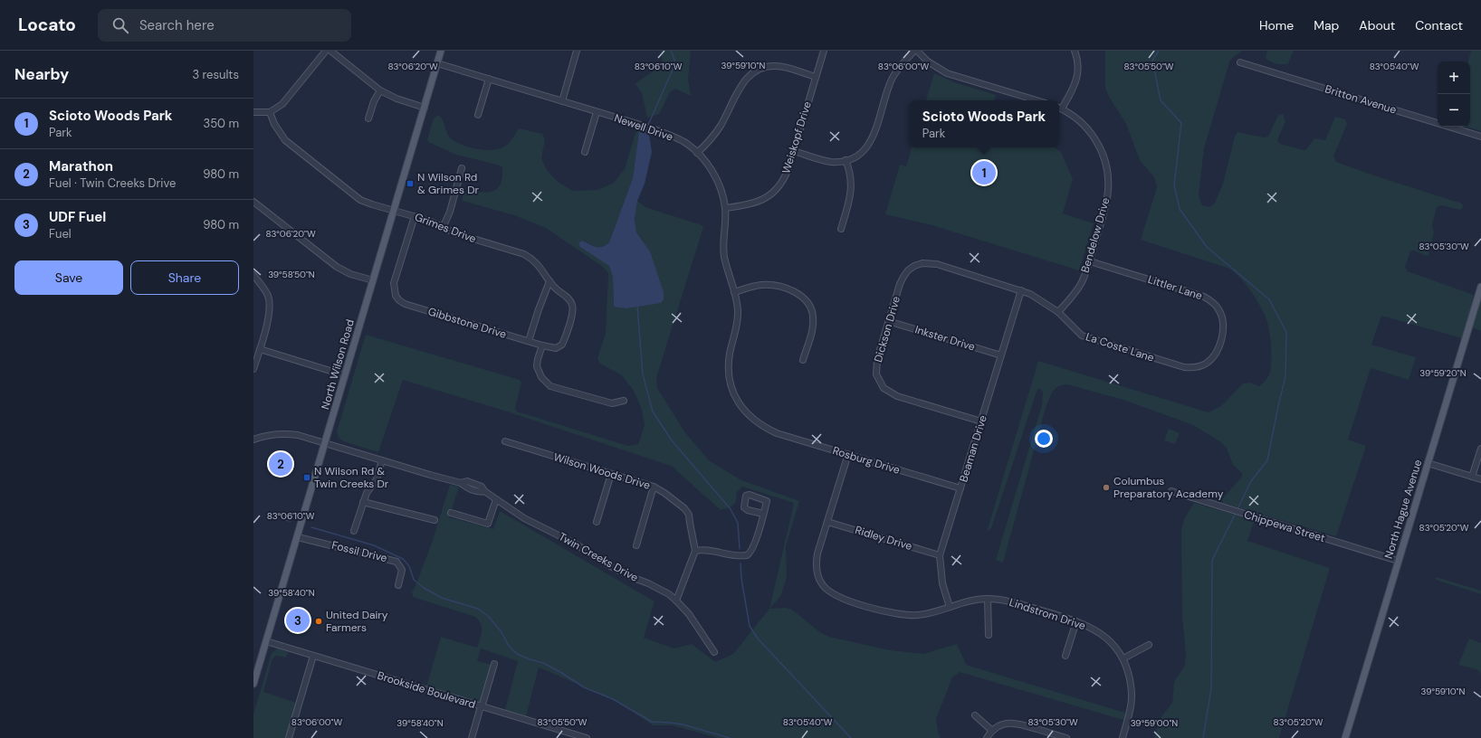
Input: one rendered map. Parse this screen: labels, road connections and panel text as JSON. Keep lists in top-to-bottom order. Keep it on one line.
{"streets":{"main road":["North Wilson Road","North Hague Avenue"],"street":["Britton Avenue","Newell Drive","Weiskopf Drive","Grimes Drive","Bendelow Drive","Littler Lane","Gibbstone Drive","Dickson Drive","Inkster Drive","La Coste Lane","Beaman Drive","Rosburg Drive","Wilson Woods Drive","Chippewa Street","Ridley Drive","Fossil Drive","Twin Creeks Drive","Lindstrom Drive","Brookside Boulevard"]},"crossings":[["Newell Drive","Weiskopf Drive"],["Newell Drive","North Wilson Road"],["Newell Drive","Rosburg Drive"],["Grimes Drive","Gibbstone Drive"],["Grimes Drive","North Wilson Road"],["Bendelow Drive","Littler Lane"],["Bendelow Drive","La Coste Lane"],["Littler Lane","La Coste Lane"],["Dickson Drive","Inkster Drive"],["Dickson Drive","La Coste Lane"],["Dickson Drive","Beaman Drive"],["Inkster Drive","Beaman Drive"],["La Coste Lane","Beaman Drive"],["North Wilson Road","Fossil Drive"],["North Wilson Road","Twin Creeks Drive"],["North Wilson Road","Brookside Boulevard"],["Beaman Drive","Rosburg Drive"],["Beaman Drive","Ridley Drive"],["Beaman Drive","Lindstrom Drive"],["Rosburg Drive","Lindstrom Drive"],["North Hague Avenue","Chippewa Street"],["Ridley Drive","Lindstrom Drive"]],"places":{"transit":["N Wilson Rd & Grimes Dr","N Wilson Rd & Twin Creeks Dr"],"other":["Columbus Preparatory Academy","United Dairy Farmers"]},"page":{"header":"Locato","search":"Search here","nav":["Home","Map","About","Contact"],"heading":["Nearby","3 results"],"map_buttons":["+","−"],"list":[{"mark":"1","name":"Scioto Woods Park","note":"Park","value":"350 m"},{"mark":"2","name":"Marathon","note":"Fuel · Twin Creeks Drive","value":"980 m"},{"mark":"3","name":"UDF Fuel","note":"Fuel","value":"980 m"}],"popup":["Scioto Woods Park","Park"],"pins":["1","2","3"],"buttons":["Save","Share"]},"coordinates":["39°59'10\"N","83°06'20\"W","83°06'10\"W","83°06'00\"W","83°05'50\"W","83°05'40\"W","83°05'30\"W","39°58'50\"N","39°59'20\"N","83°05'20\"W","39°58'40\"N","39°59'00\"N"]}
